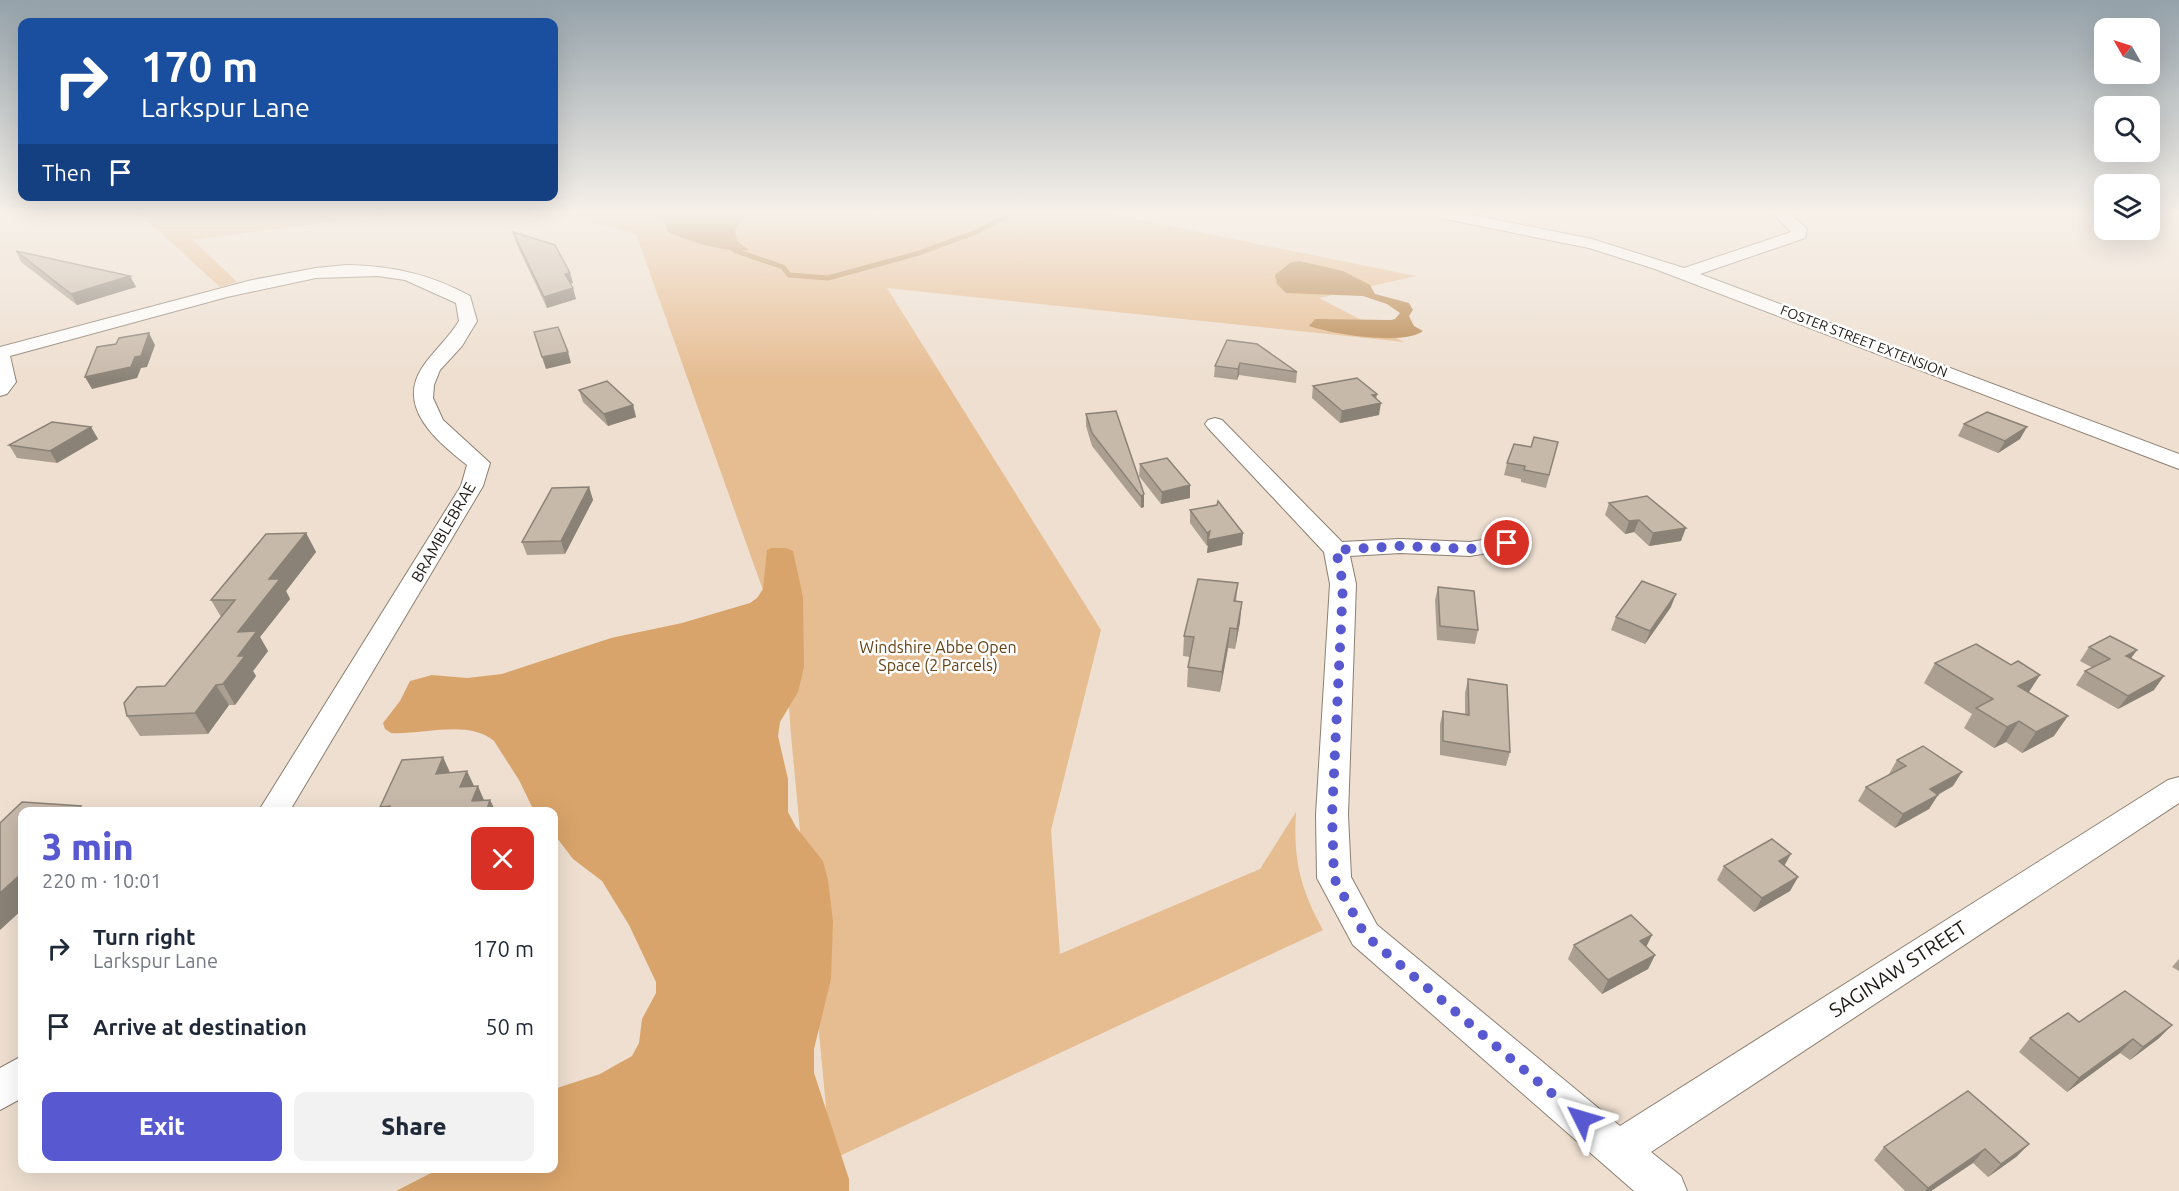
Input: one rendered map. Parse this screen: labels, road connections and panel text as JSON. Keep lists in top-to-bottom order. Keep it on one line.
{"streets":{"street":["FOSTER STREET EXTENSION","BRAMBLEBRAE","SAGINAW STREET"]},"parks":["Windshire Abbe Open Space (2 Parcels)"],"north":"top left","page":{"turn":["170 m","Larkspur Lane"],"then":"Then","heading":["3 min","220 m · 10:01"],"list":[{"name":"Turn right","note":"Larkspur Lane","value":"170 m"},{"name":"Arrive at destination","value":"50 m"}],"buttons":["Exit","Share"]}}
